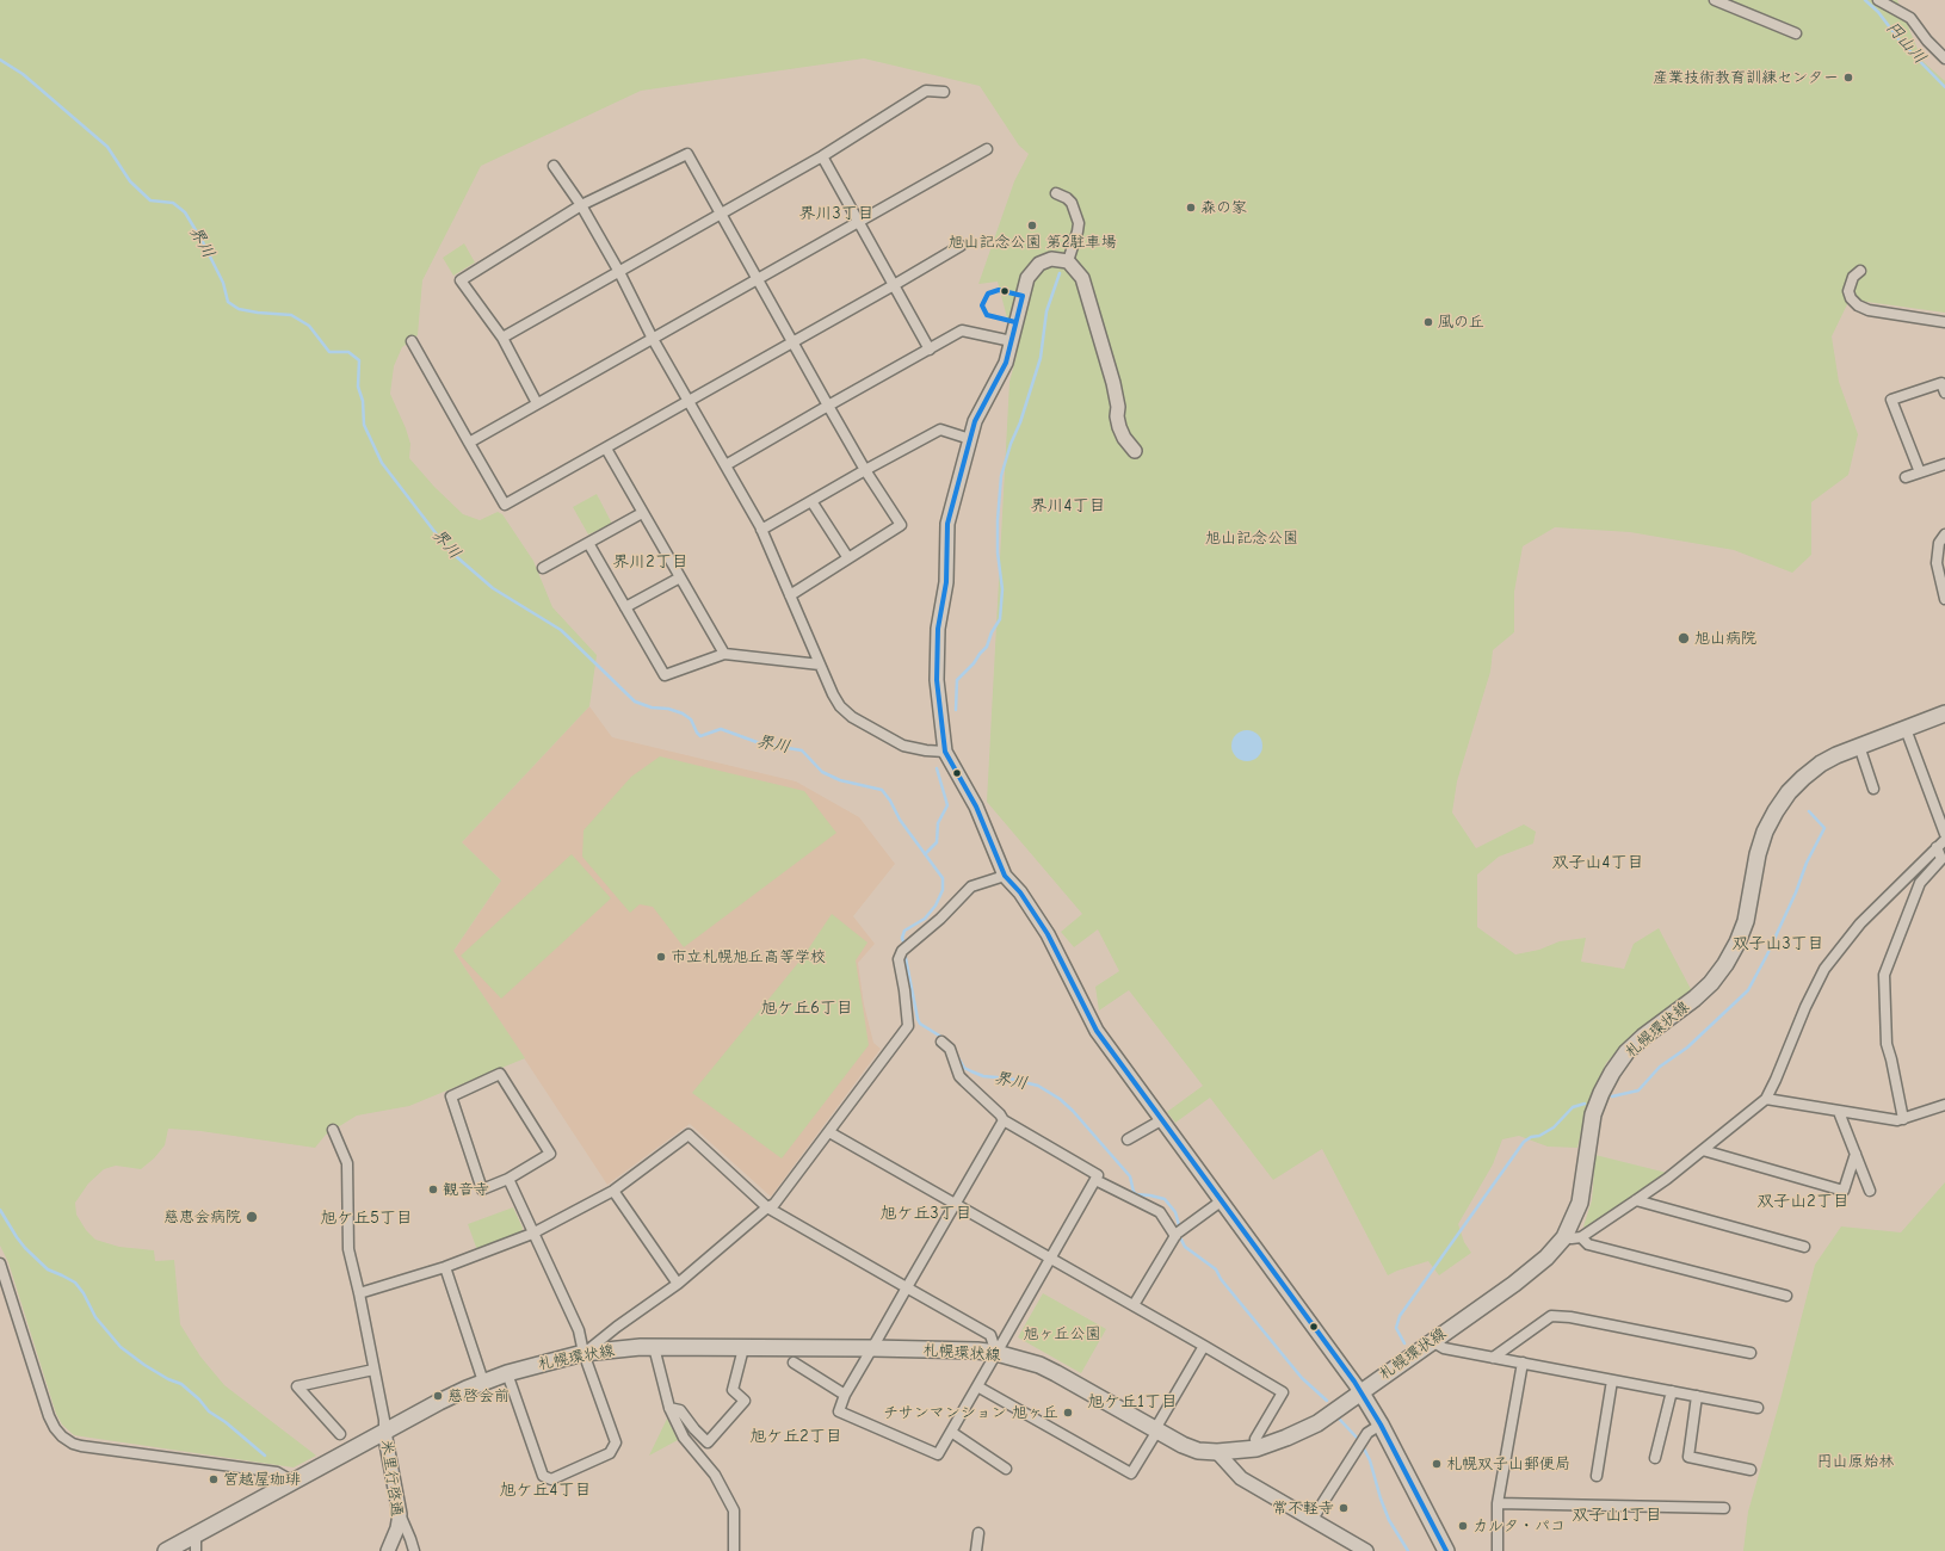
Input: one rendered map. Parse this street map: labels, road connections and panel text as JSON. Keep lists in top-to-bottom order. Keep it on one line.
{"streets":{"main road":["札幌環状線"],"street":["米里行啓通"]},"crossings":[["札幌環状線","米里行啓通"]],"districts":["界川3丁目","界川4丁目","界川2丁目","双子山4丁目","双子山3丁目","旭ケ丘6丁目","双子山2丁目","旭ケ丘3丁目","旭ケ丘5丁目","旭ケ丘1丁目","旭ケ丘2丁目","旭ケ丘4丁目","双子山1丁目"],"water":["円山川","界川"],"parks":["旭山記念公園","旭ヶ丘公園","円山原始林"],"places":["産業技術教育訓練センター","森の家","旭山記念公園 第2駐車場","風の丘","旭山病院","市立札幌旭丘高等学校","観音寺","慈恵会病院","慈啓会前","チサンマンション 旭ヶ丘","札幌双子山郵便局","宮越屋珈琲","常不軽寺","カルタ・パコ"]}
